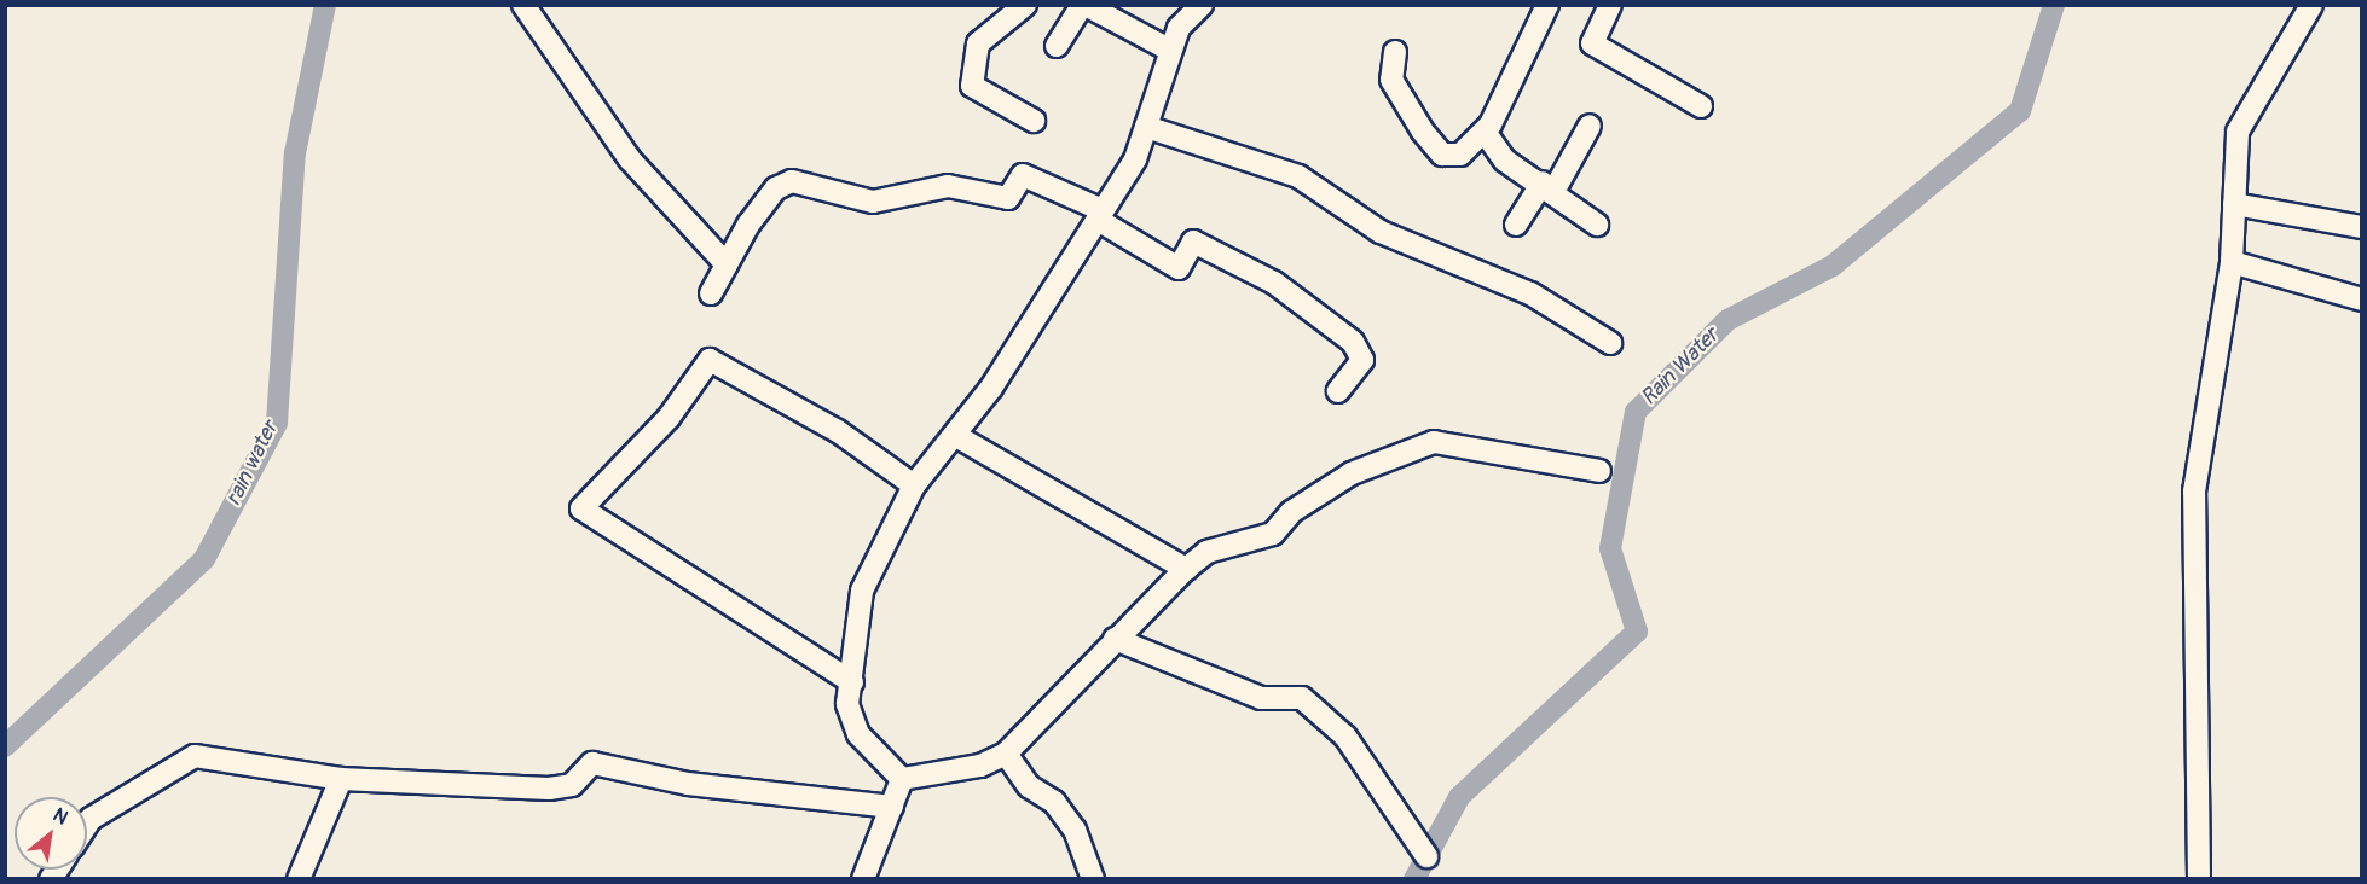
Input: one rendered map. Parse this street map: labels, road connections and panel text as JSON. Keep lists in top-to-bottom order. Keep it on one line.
{"water":["Rain Water","rain water"],"north":"top right"}
